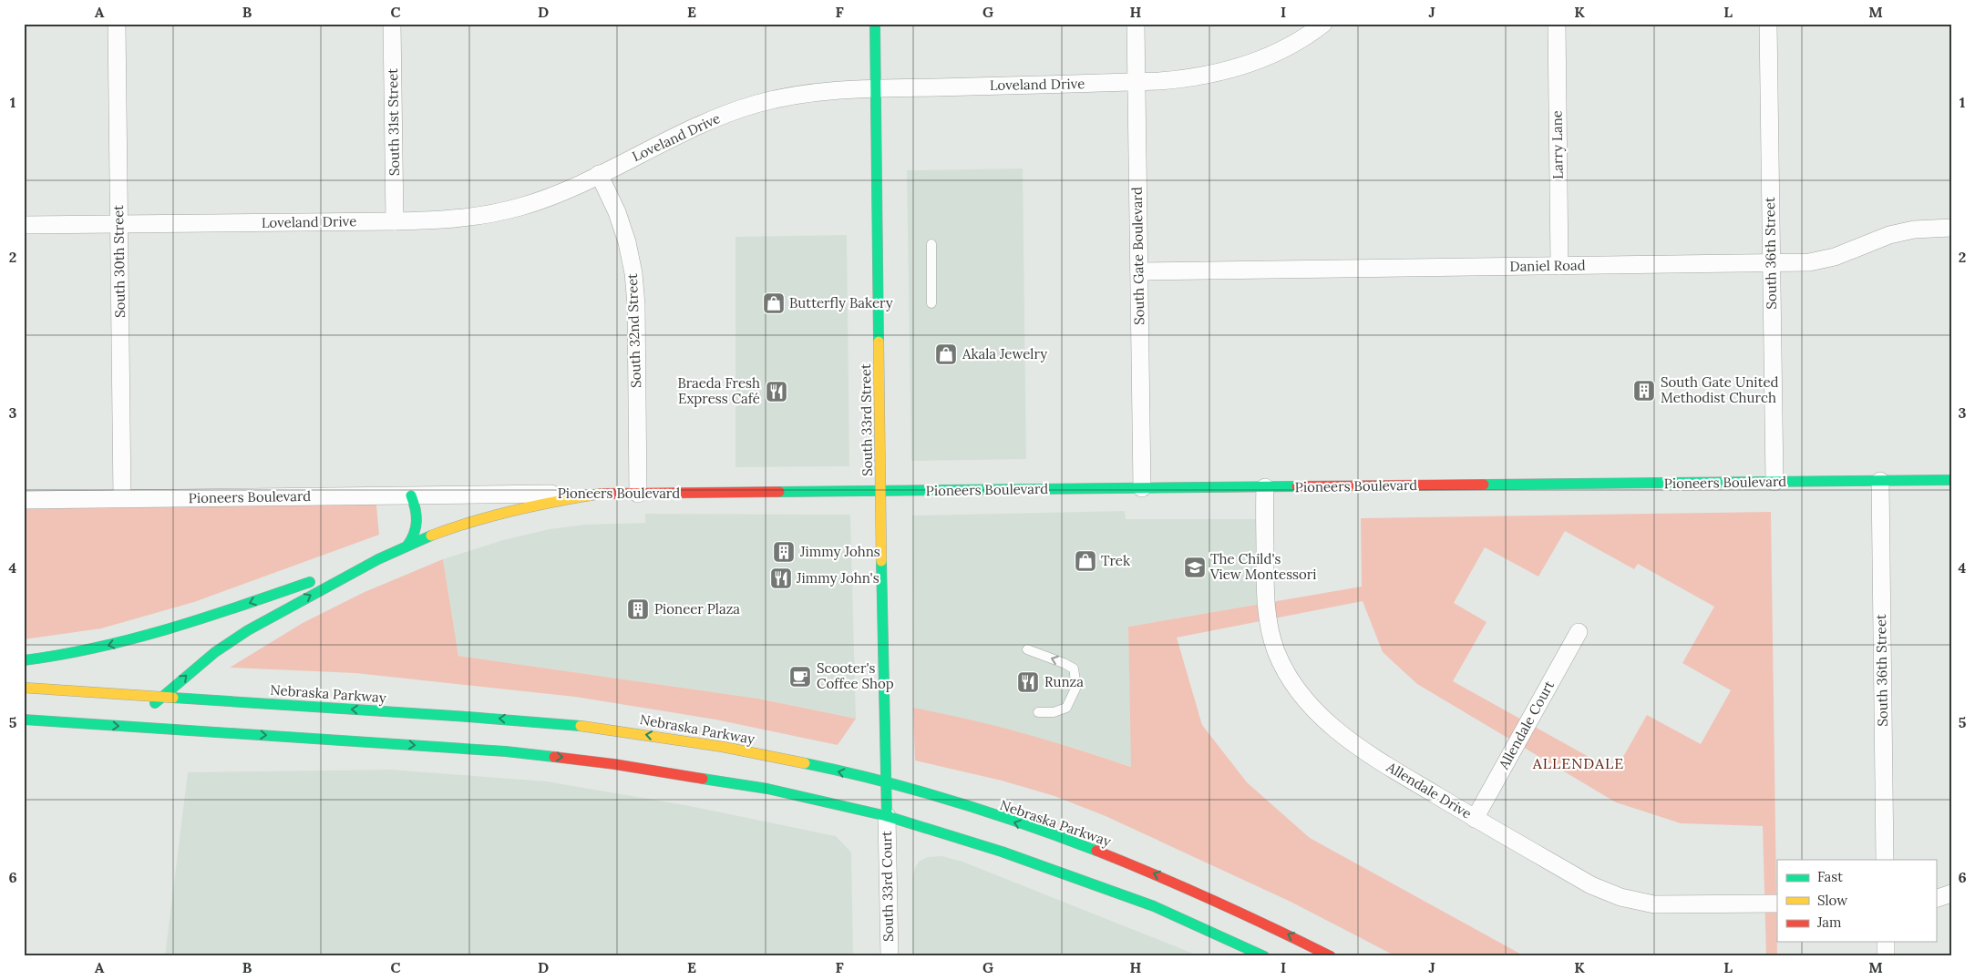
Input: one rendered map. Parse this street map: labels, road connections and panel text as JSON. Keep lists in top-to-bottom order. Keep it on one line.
{"streets":{"main road":["South 33rd Street","Pioneers Boulevard","Nebraska Parkway"],"street":["Loveland Drive","South 31st Street","Larry Lane","South 36th Street","South Gate Boulevard","South 30th Street","Daniel Road","South 32nd Street","Allendale Court","Allendale Drive","South 33rd Court"]},"crossings":[["Loveland Drive","South 31st Street"],["Loveland Drive","South Gate Boulevard"],["Loveland Drive","South 30th Street"],["Loveland Drive","South 32nd Street"],["Loveland Drive","South 33rd Street"],["Larry Lane","Daniel Road"],["South 36th Street","Daniel Road"],["South 36th Street","Pioneers Boulevard"],["South Gate Boulevard","Daniel Road"],["South Gate Boulevard","Pioneers Boulevard"],["South 30th Street","Pioneers Boulevard"],["South 32nd Street","Pioneers Boulevard"],["South 33rd Street","Pioneers Boulevard"],["South 33rd Street","Nebraska Parkway"],["South 33rd Street","South 33rd Court"],["Pioneers Boulevard","Allendale Drive"],["Allendale Court","Allendale Drive"]],"districts":["ALLENDALE"],"places":{"shop":["Butterfly Bakery","Akala Jewelry","Trek"],"building":["South Gate United Methodist Church","Jimmy Johns","Pioneer Plaza"],"restaurant":["Braeda Fresh Express Café","Jimmy John's","Runza"],"school or university":["The Child's View Montessori"],"cafe":["Scooter's Coffee Shop"]},"legend":["Fast","Slow","Jam"],"grid":{"columns":["A","B","C","D","E","F","G","H","I","J","K","L","M"],"rows":["1","2","3","4","5","6"]}}
